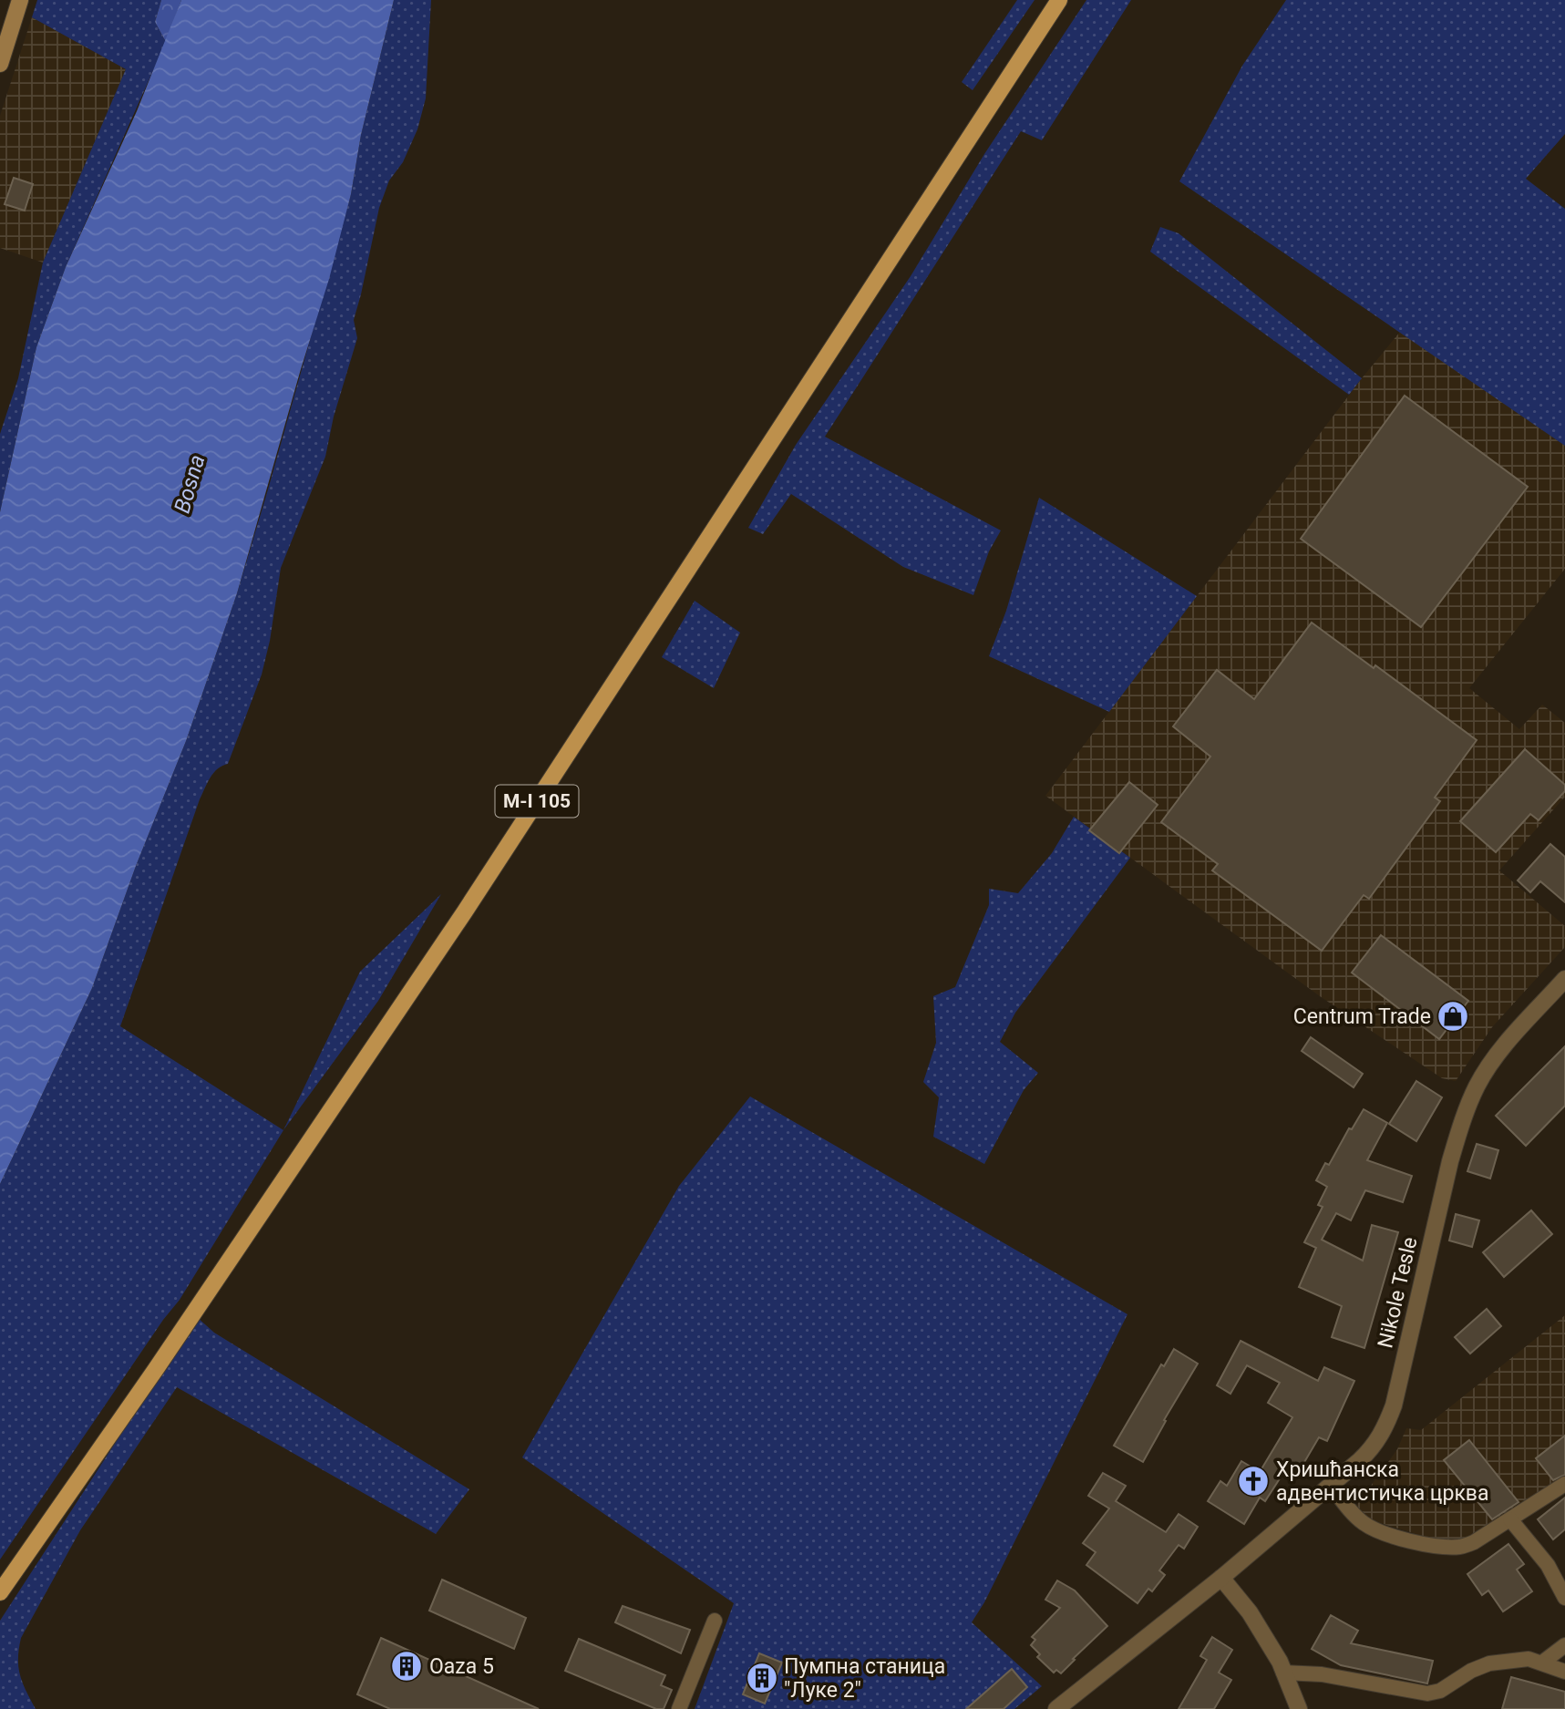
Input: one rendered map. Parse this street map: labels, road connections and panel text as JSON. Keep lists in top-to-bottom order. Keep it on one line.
{"streets":{"main road":["M-I 105"],"street":["Nikole Tesle"]},"water":["Bosna"],"places":{"shop":["Centrum Trade"],"church":["Хришћанска адвентистичка црква"],"building":["Oaza 5","Пумпна станица \"Луке 2\""]}}
